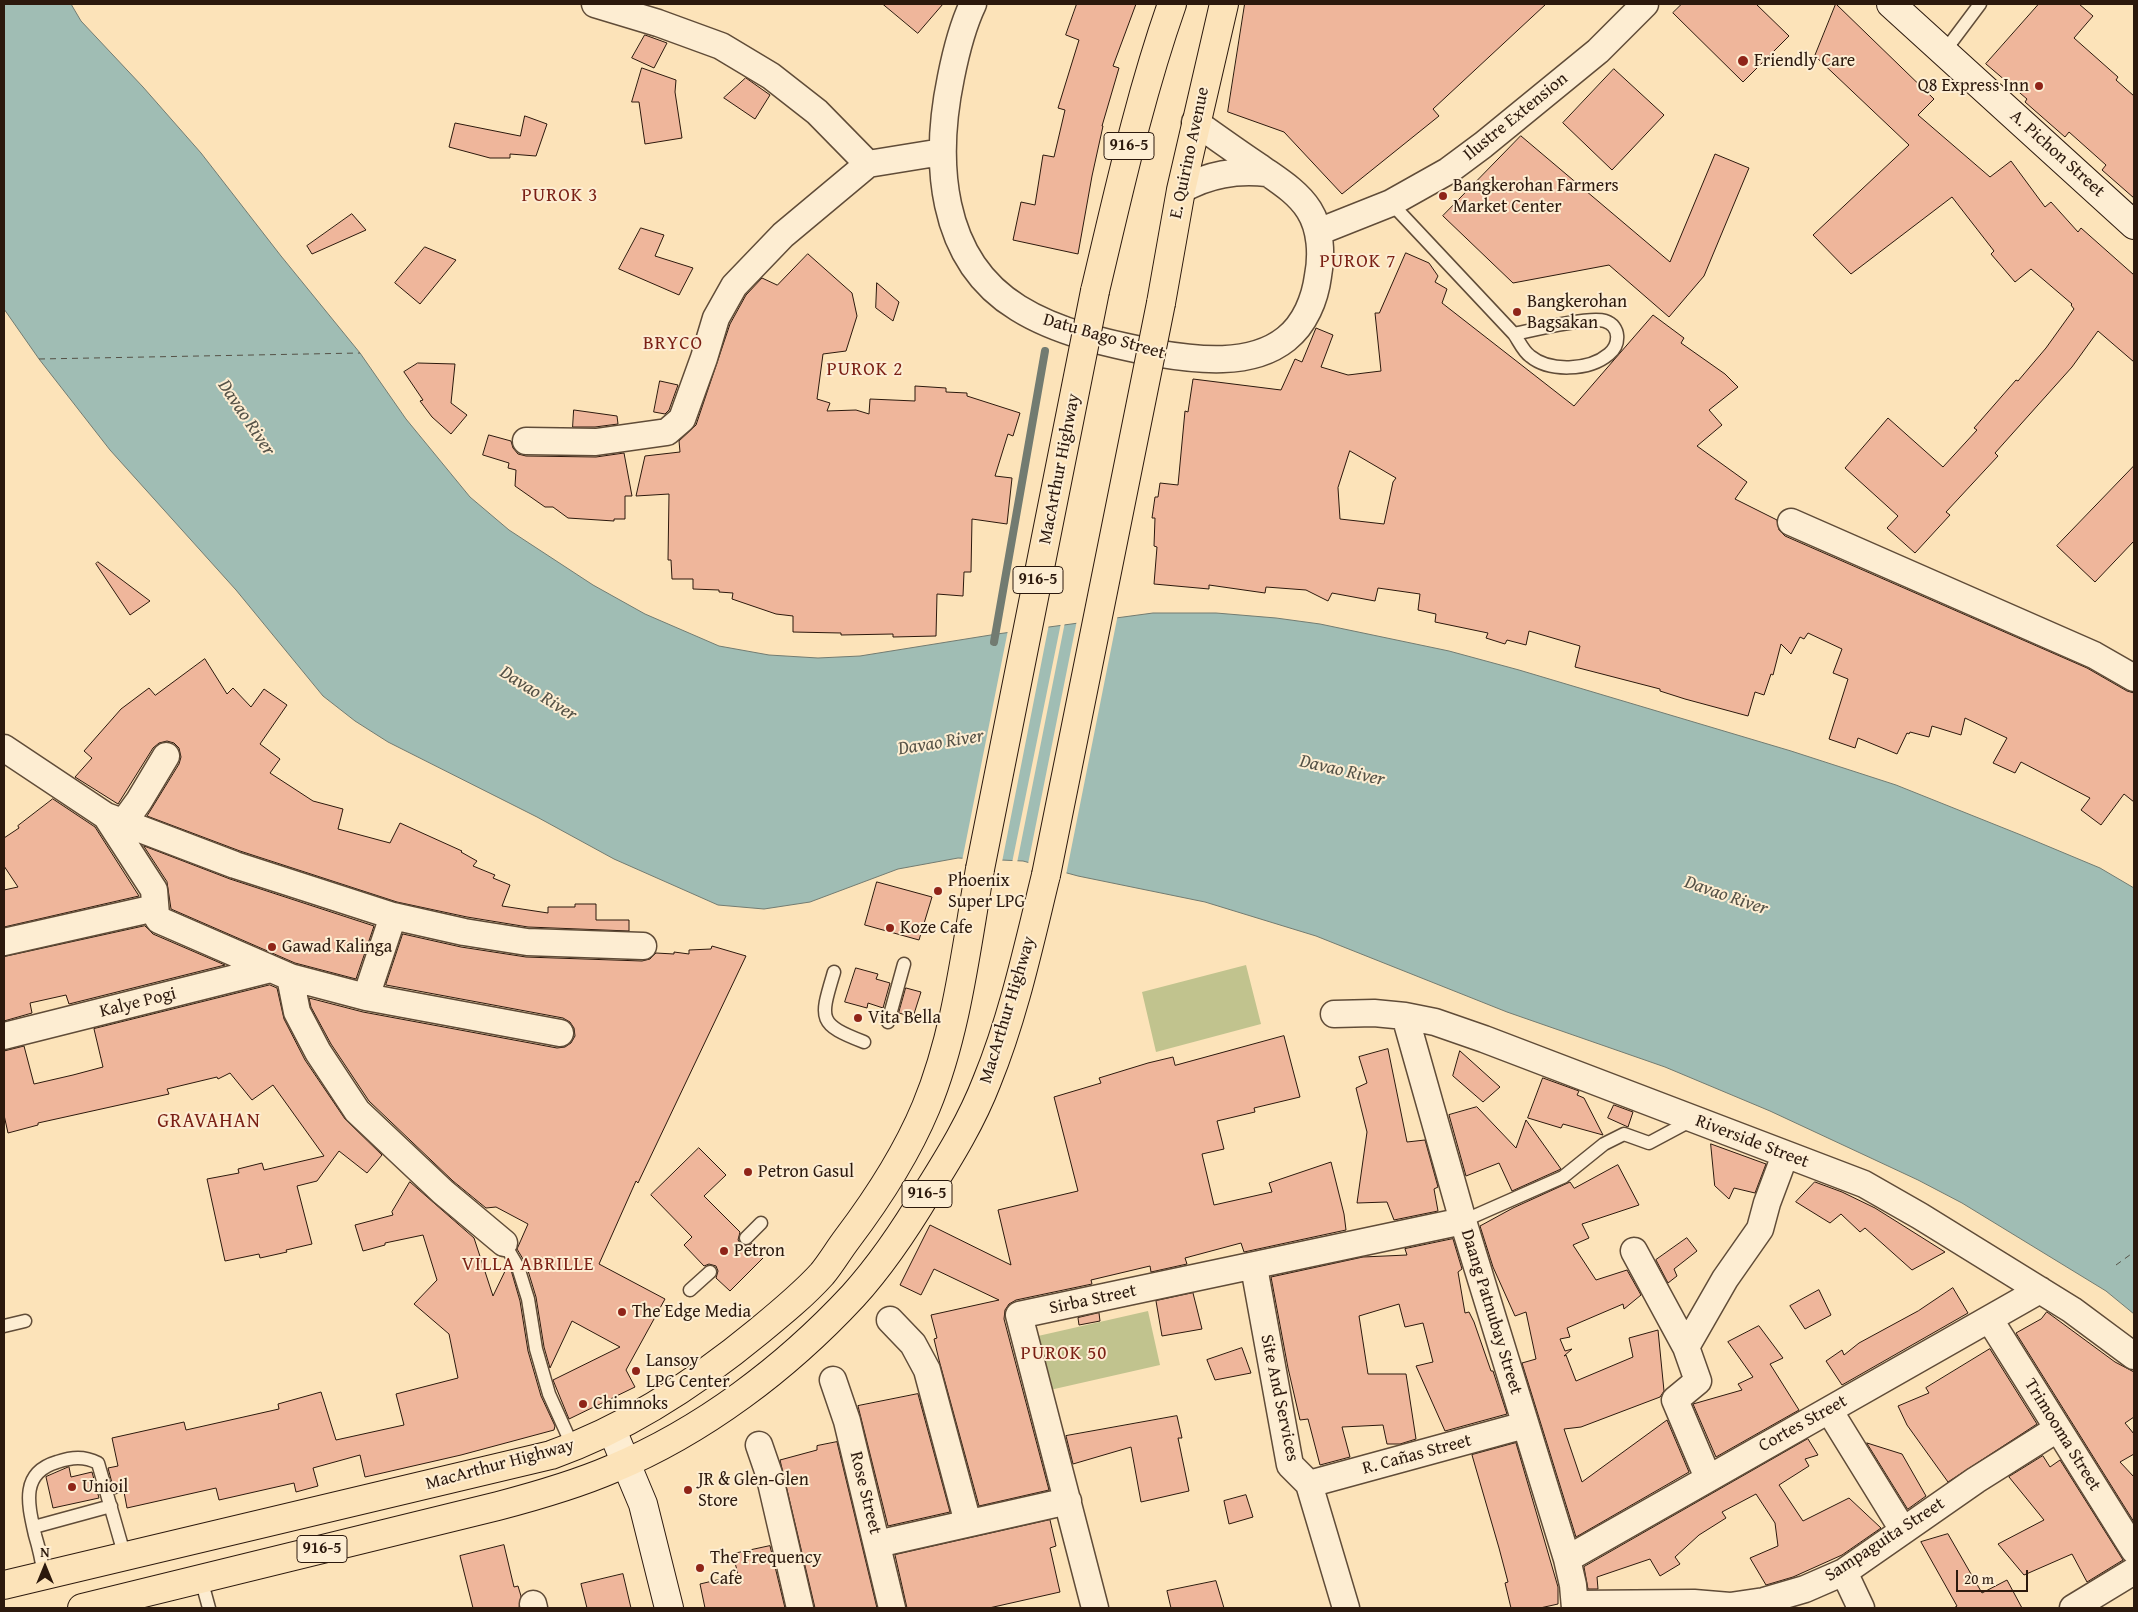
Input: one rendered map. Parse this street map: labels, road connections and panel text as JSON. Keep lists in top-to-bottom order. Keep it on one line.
{"streets":{"main road":["916-5","E. Quirino Avenue","A. Pichon Street","MacArthur Highway"],"street":["Ilustre Extension","Datu Bago Street","Kalye Pogi","Riverside Street","Sirba Street","Daang Patnubay Street","Site And Services","Cortes Street","Trimooma Street","R. Cañas Street","Rose Street","Sampaguita Street"]},"crossings":[["Ilustre Extension","Datu Bago Street"],["E. Quirino Avenue","Datu Bago Street"],["E. Quirino Avenue","MacArthur Highway"],["Riverside Street","Daang Patnubay Street"],["Riverside Street","Cortes Street"],["Sirba Street","Daang Patnubay Street"],["Sirba Street","Site And Services"],["Daang Patnubay Street","Cortes Street"],["Daang Patnubay Street","R. Cañas Street"],["Daang Patnubay Street","Sampaguita Street"],["Site And Services","R. Cañas Street"],["Cortes Street","Trimooma Street"],["Trimooma Street","Sampaguita Street"]],"districts":["PUROK 3","PUROK 7","BRYCO","PUROK 2","GRAVAHAN","VILLA ABRILLE","PUROK 50"],"water":["Davao River"],"places":["Friendly Care","Q8 Express Inn","Bangkerohan Farmers Market Center","Bangkerohan Bagsakan","Phoenix Super LPG","Koze Cafe","Gawad Kalinga","Vita Bella","Petron Gasul","Petron","The Edge Media","Lansoy LPG Center","Chimnoks","Unioil","JR & Glen-Glen Store","The Frequency Cafe"],"scale_bar":"20 m","north":"top"}
